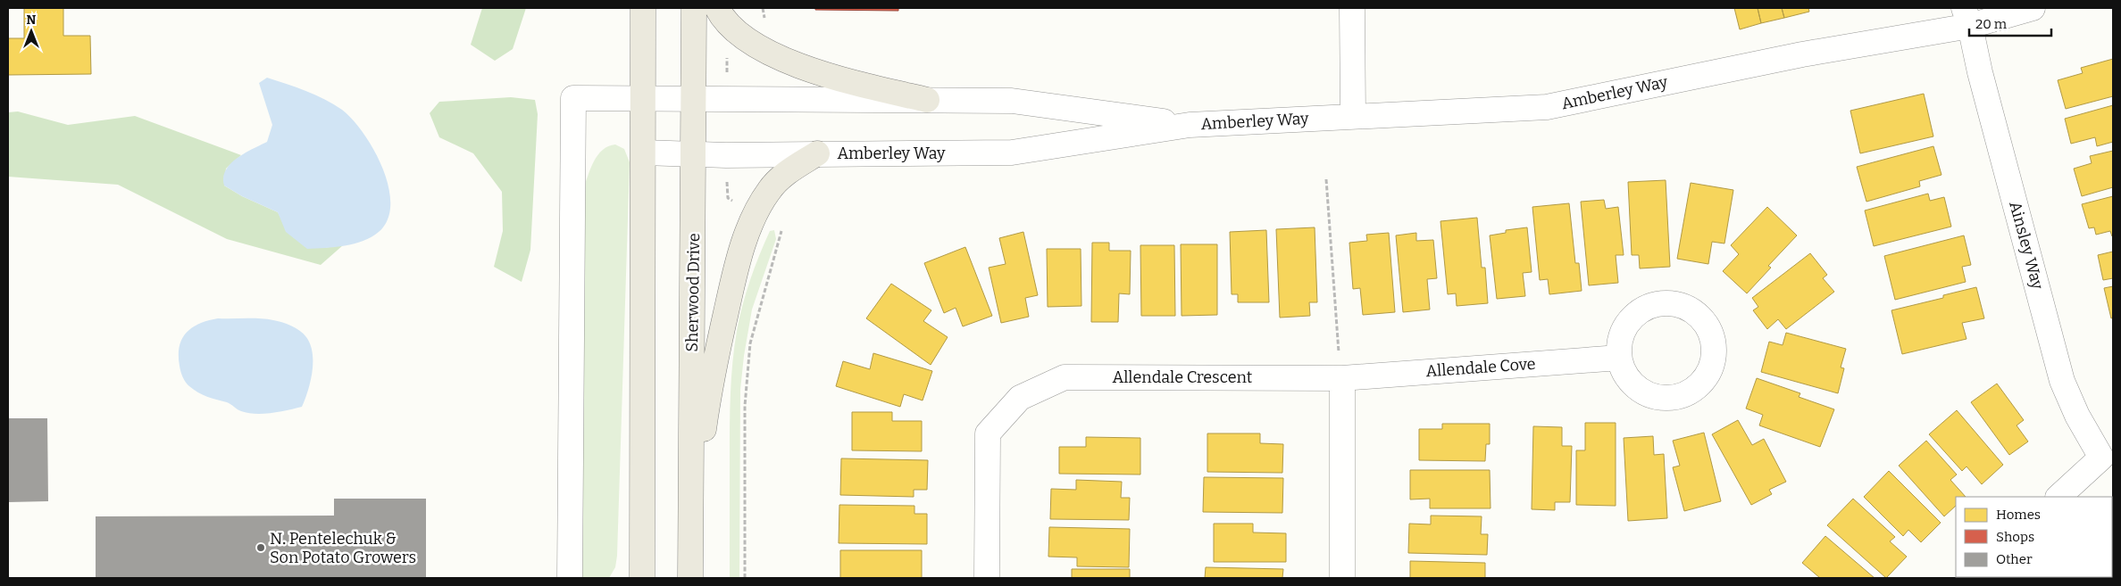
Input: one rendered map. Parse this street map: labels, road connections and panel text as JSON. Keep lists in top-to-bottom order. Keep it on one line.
{"streets":{"main road":["Sherwood Drive"],"street":["Amberley Way","Ainsley Way","Allendale Cove","Allendale Crescent"]},"crossings":[["Amberley Way","Ainsley Way"],["Amberley Way","Sherwood Drive"],["Allendale Cove","Allendale Crescent"]],"places":["N. Pentelechuk & Son Potato Growers"],"legend":["Homes","Shops","Other"],"scale_bar":"20 m","north":"top"}
